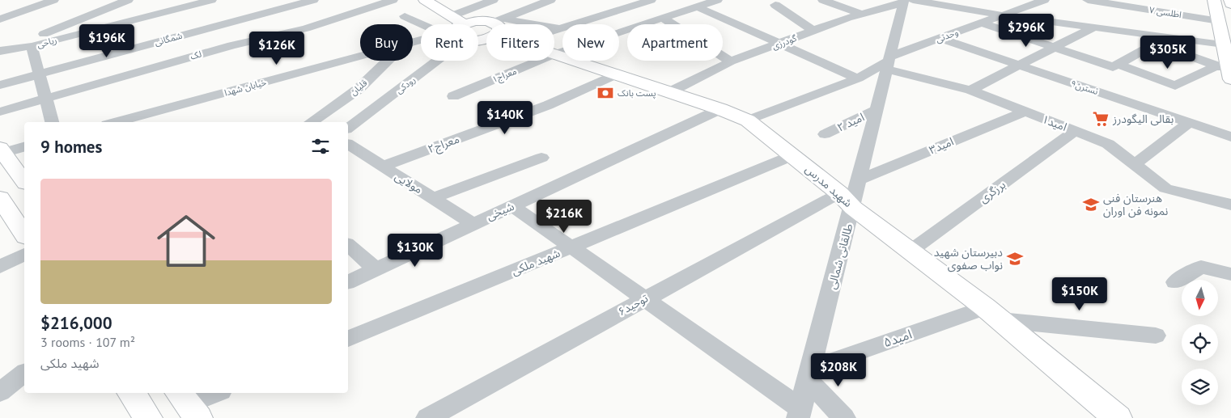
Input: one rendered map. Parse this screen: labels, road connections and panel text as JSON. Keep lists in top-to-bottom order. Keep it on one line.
{"streets":{"main road":["شهید مدرس"],"street":["اطلسی ۷","وحدتی","شمگانی","ریاحی","گودرزی","لک","معراج۱","رودکی","خیابان شهدا","قلیان","نسترن۹","امید ۲","امید۱","معراج۲","امید۳","مولایی","برزگری","شیخی","طالقانی شمالی","شهید ملکی","توحید۶","امید۵"]},"crossings":[["وحدتی","گودرزی"],["وحدتی","نسترن۹"],["وحدتی","امید۱"],["وحدتی","شهید مدرس"],["وحدتی","طالقانی شمالی"],["گودرزی","شهید مدرس"],["گودرزی","طالقانی شمالی"],["معراج۱","شهید مدرس"],["امید ۲","طالقانی شمالی"],["امید۱","امید۳"],["امید۱","برزگری"],["امید۱","طالقانی شمالی"],["معراج۲","مولایی"],["معراج۲","شهید مدرس"],["امید۳","طالقانی شمالی"],["مولایی","شیخی"],["شهید مدرس","برزگری"],["شهید مدرس","شیخی"],["شهید مدرس","طالقانی شمالی"],["شهید مدرس","شهید ملکی"],["شهید مدرس","توحید۶"],["شهید مدرس","امید۵"],["طالقانی شمالی","توحید۶"],["طالقانی شمالی","امید۵"]],"places":{"bank":["پست بانک"],"supermarket":["بقالی الیگودرز"],"school or university":["هنرستان فنی نمونه فن اوران","دبیرستان شهید نواب صفوی"]},"north":"bottom","page":{"price":["$296K","$196K","$126K","$305K","$140K","$216K","$130K","$150K","$208K"],"chip":["Buy","Rent","Filters","New","Apartment"],"heading":"9 homes","list":[{"name":"$216,000","note":"3 rooms · 107 m² · شهید ملکی"}]}}
